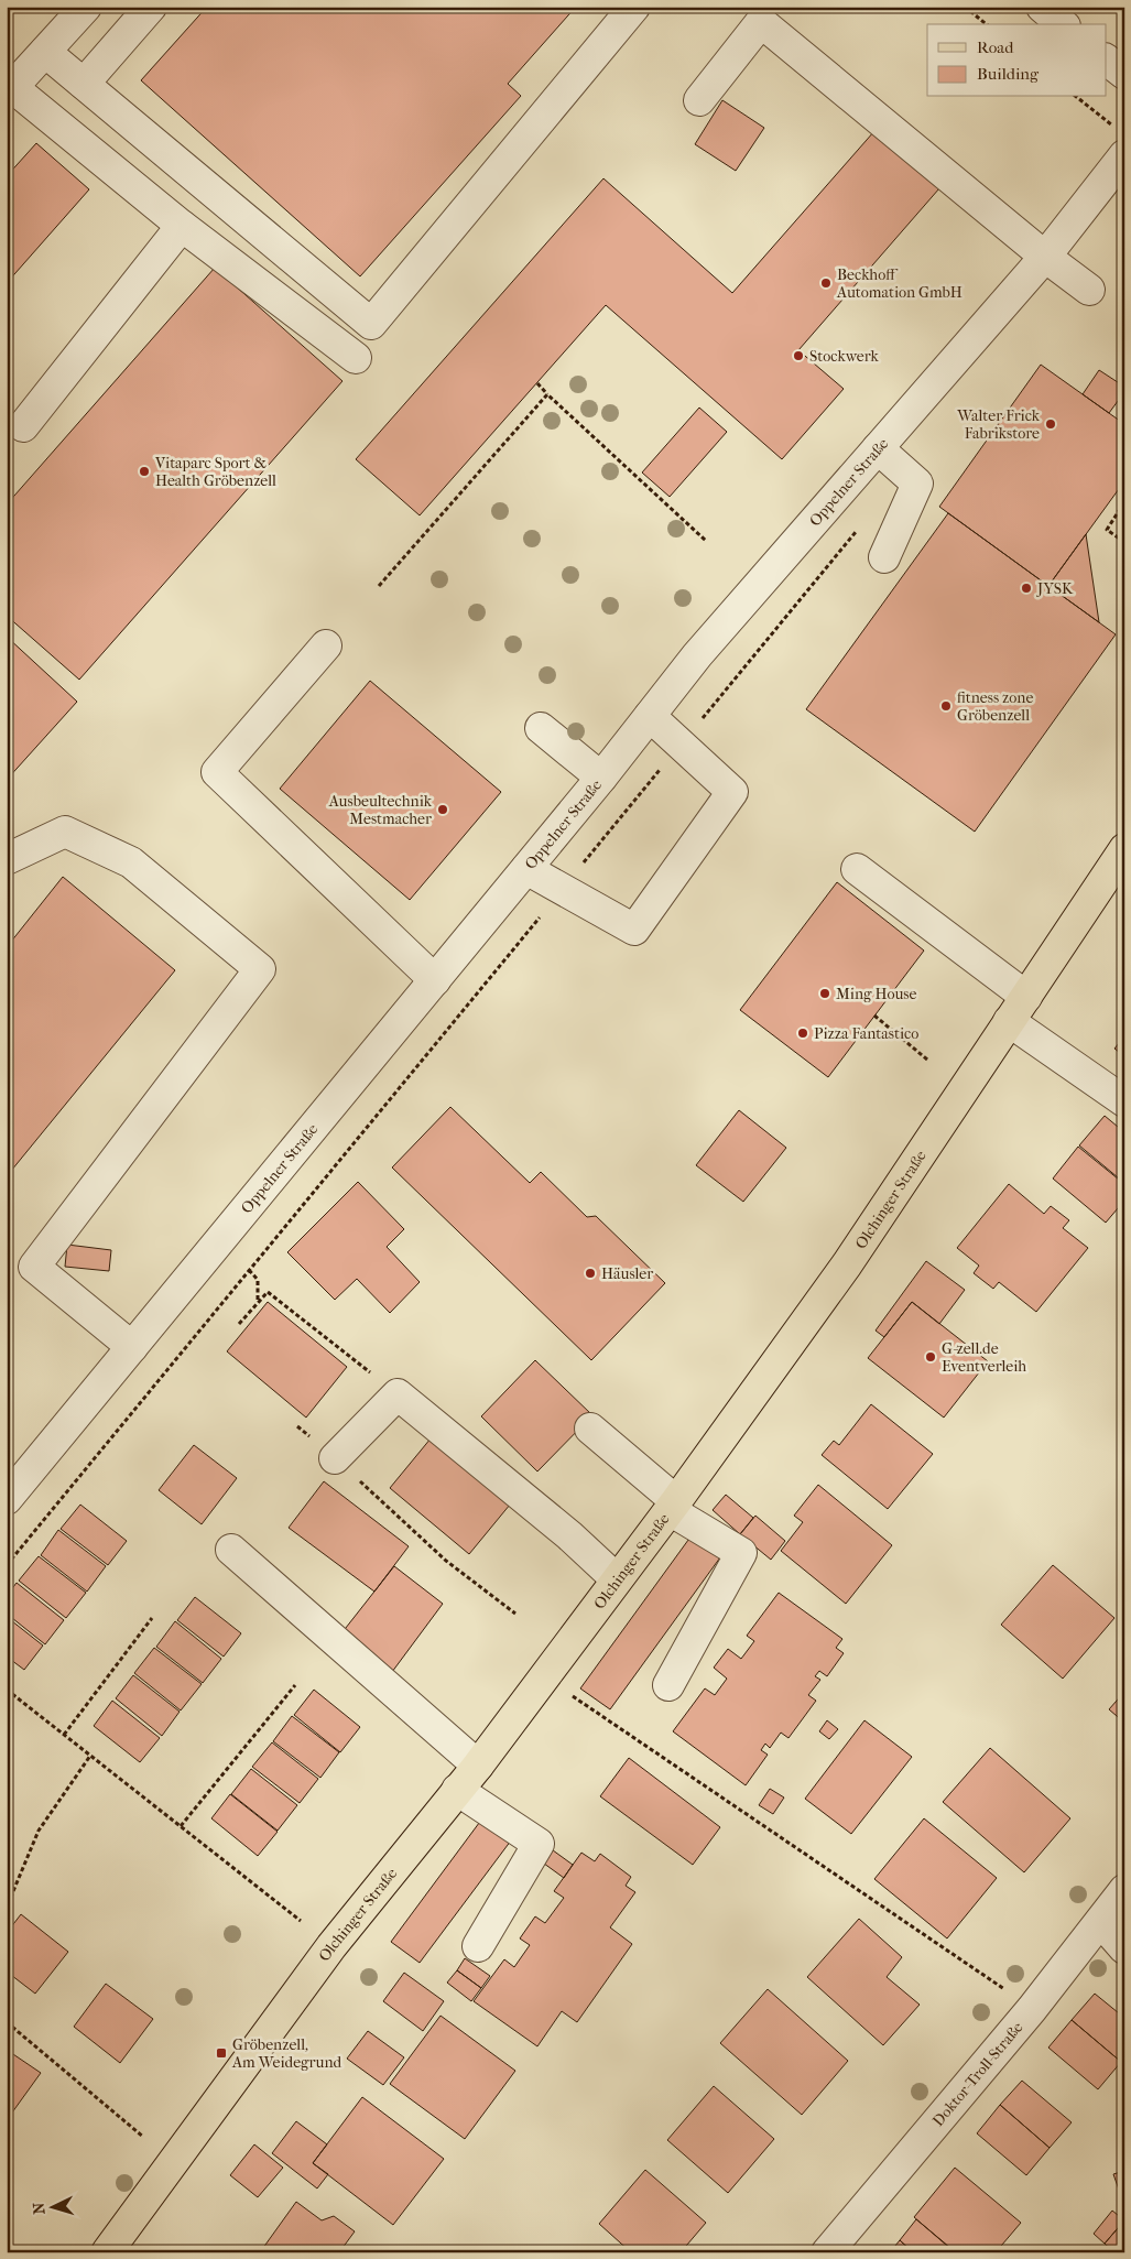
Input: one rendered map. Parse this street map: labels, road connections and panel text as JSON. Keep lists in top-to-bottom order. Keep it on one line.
{"streets":{"main road":["Olchinger Straße"],"street":["Oppelner Straße","Doktor-Troll-Straße"]},"places":{"other":["Beckhoff Automation GmbH","Stockwerk","Walter Frick Fabrikstore","Vitaparc Sport & Health Gröbenzell","JYSK","fitness zone Gröbenzell","Ausbeultechnik Mestmacher","Ming House","Pizza Fantastico","Häusler","G-zell.de Eventverleih"],"transit":["Gröbenzell, Am Weidegrund"]},"legend":["Road","Building"],"north":"left"}
